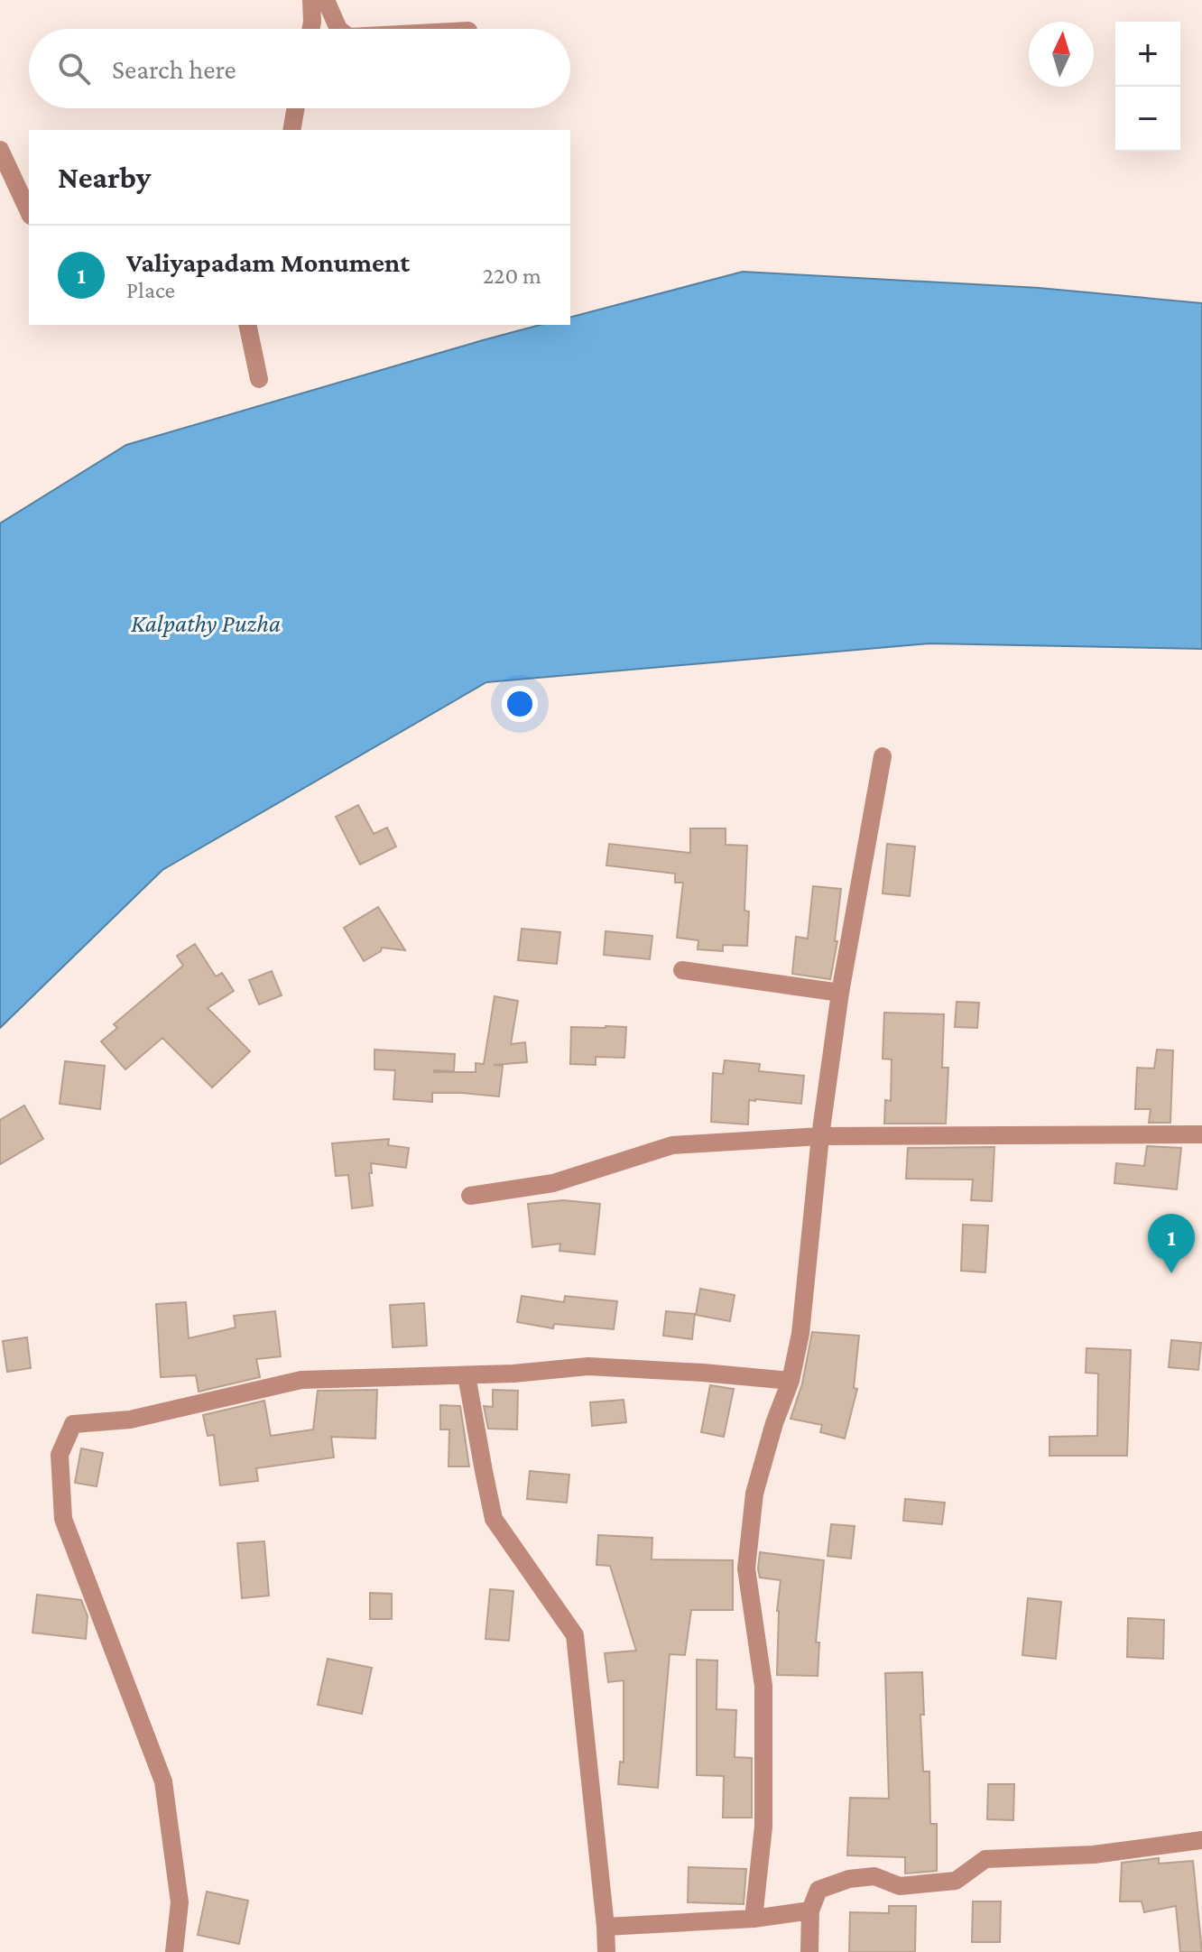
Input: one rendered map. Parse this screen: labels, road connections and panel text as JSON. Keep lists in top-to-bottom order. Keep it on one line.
{"water":["Kalpathy Puzha"],"north":"top","page":{"map_buttons":["+","−"],"search":"Search here","heading":"Nearby","list":[{"mark":"1","name":"Valiyapadam Monument","note":"Place","value":"220 m"}],"pins":"1"}}
